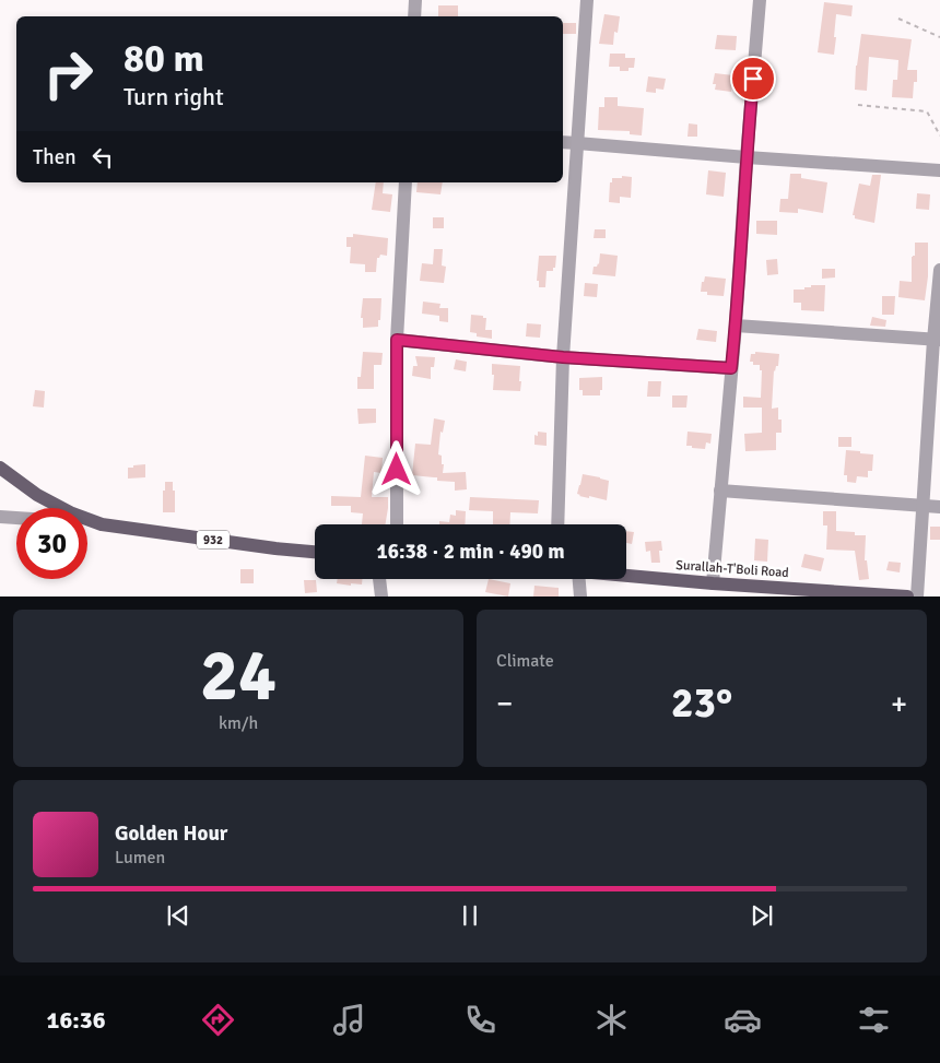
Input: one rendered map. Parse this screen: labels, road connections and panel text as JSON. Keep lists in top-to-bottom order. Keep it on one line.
{"streets":{"main road":["932","Surallah-T'Boli Road"]},"page":{"turn":["80 m","Turn right"],"then":"Then","limit":"30","trip":"16:38 · 2 min · 490 m","tile":[["24","km/h"],"Climate"],"heat":["−","23°","+"],"song":["Golden Hour","Lumen"],"tabs":"16:36"}}
